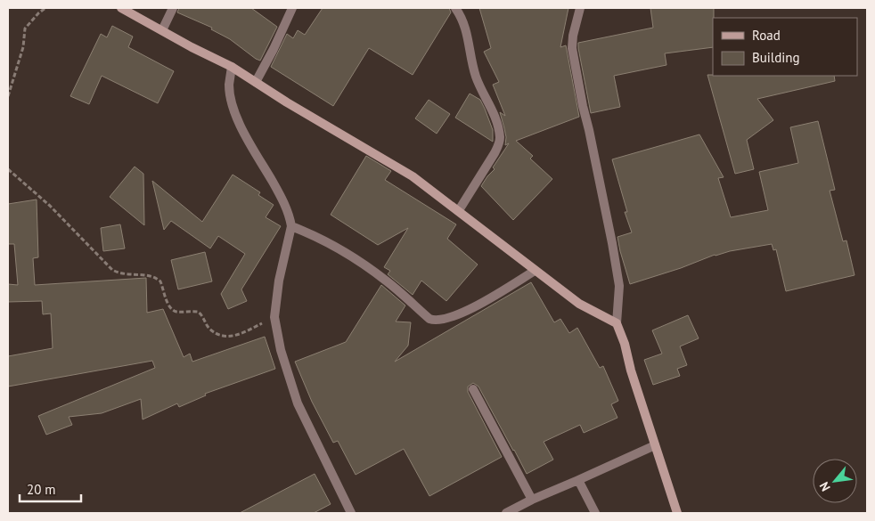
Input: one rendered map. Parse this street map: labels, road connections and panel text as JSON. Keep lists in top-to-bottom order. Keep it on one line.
{"legend":["Road","Building"],"scale_bar":"20 m","north":"bottom left"}
